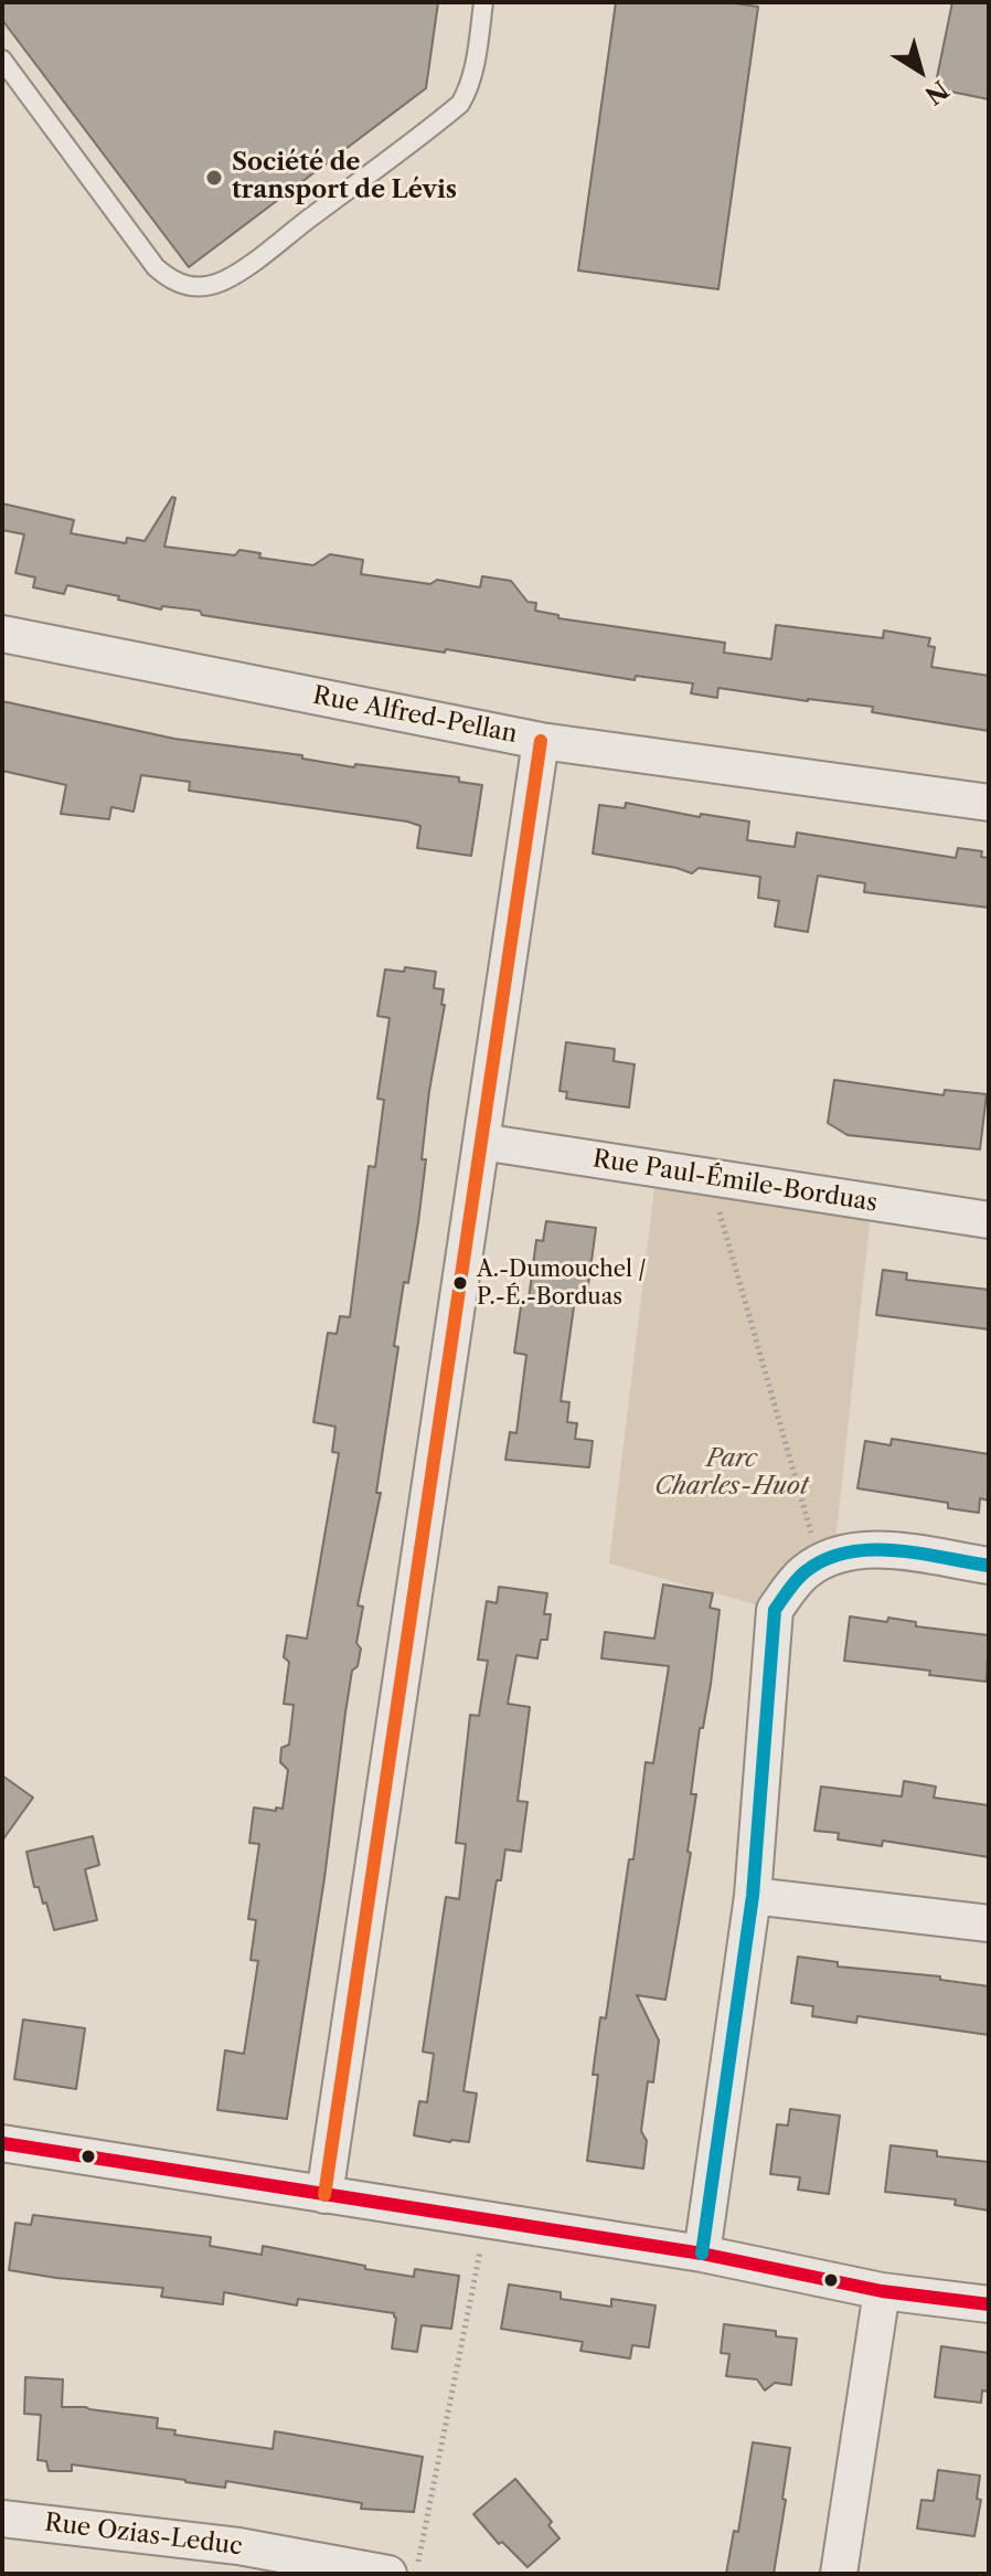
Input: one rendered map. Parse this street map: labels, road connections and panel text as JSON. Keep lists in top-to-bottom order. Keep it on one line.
{"streets":{"street":["Rue Alfred-Pellan","Rue Paul-Émile-Borduas","Rue Ozias-Leduc"]},"parks":["Parc Charles-Huot"],"places":["Société de transport de Lévis","A.-Dumouchel / P.-É.-Borduas"],"north":"bottom right"}
